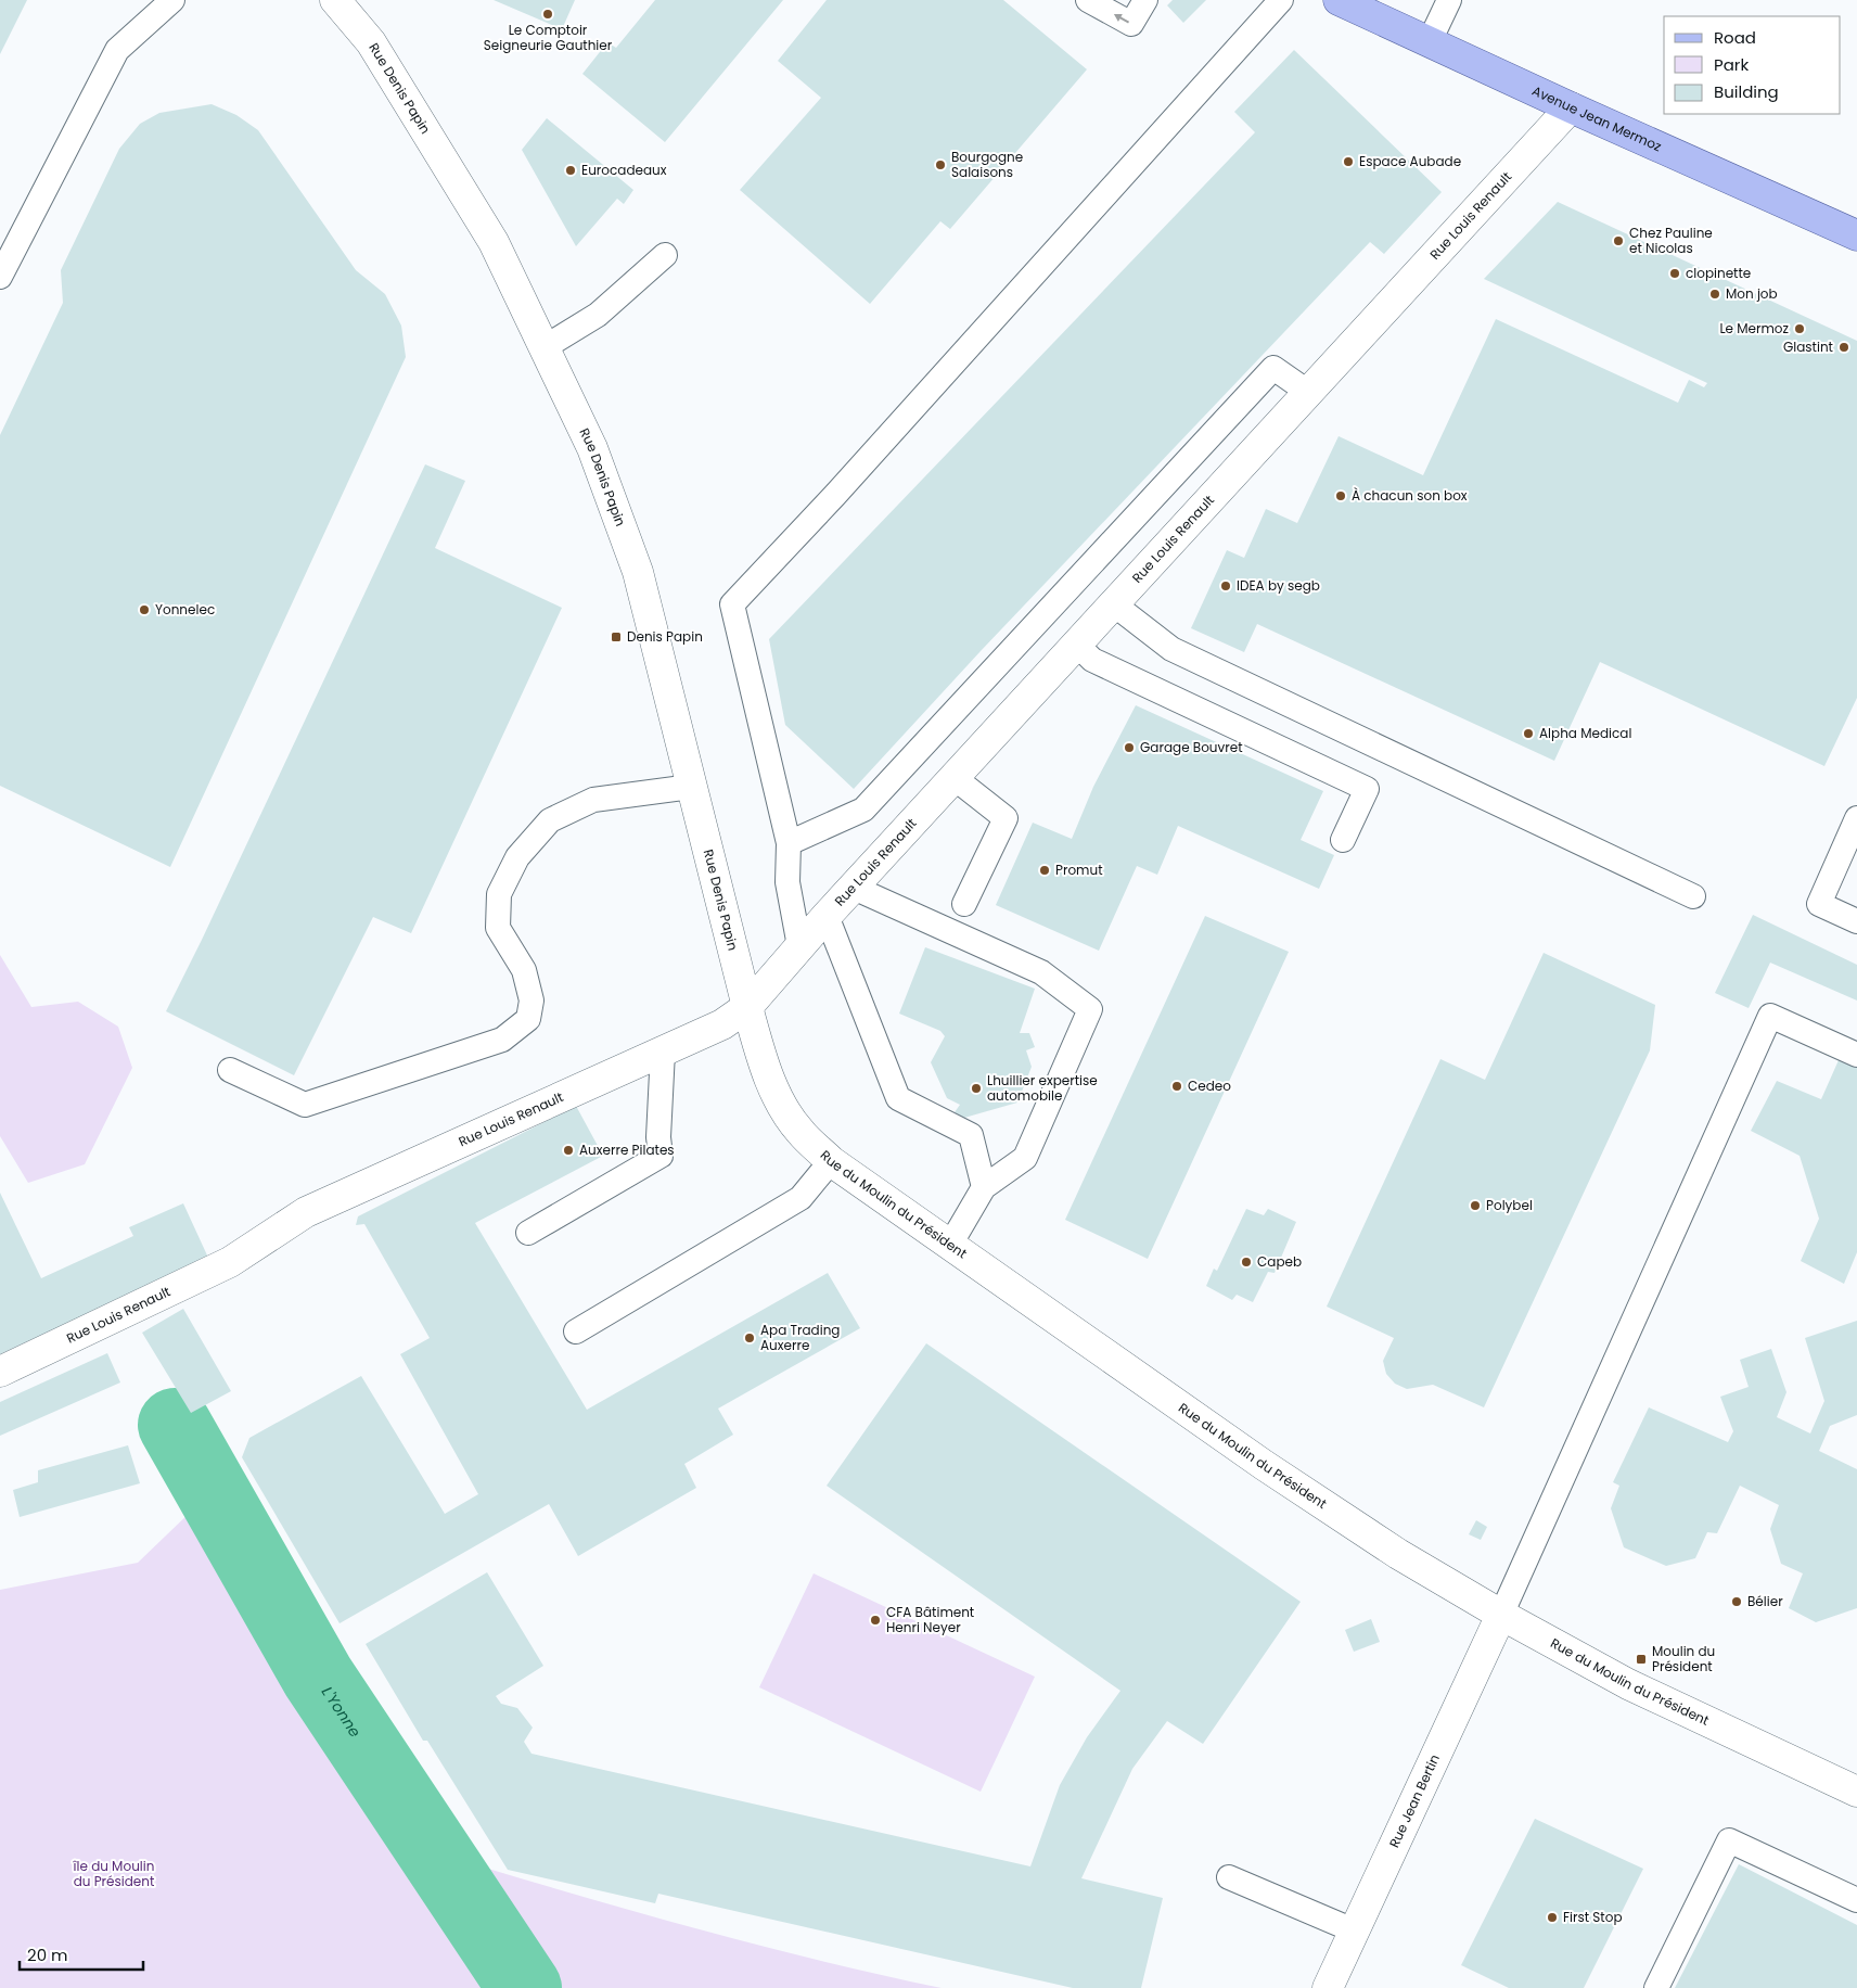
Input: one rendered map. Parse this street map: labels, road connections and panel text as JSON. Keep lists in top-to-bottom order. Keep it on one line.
{"streets":{"main road":["Avenue Jean Mermoz"],"street":["Rue Denis Papin","Rue Louis Renault","Rue du Moulin du Président","Rue Jean Bertin"]},"crossings":[["Rue Denis Papin","Rue Louis Renault"],["Rue Denis Papin","Rue du Moulin du Président"],["Avenue Jean Mermoz","Rue Louis Renault"],["Rue Louis Renault","Rue du Moulin du Président"],["Rue du Moulin du Président","Rue Jean Bertin"]],"water":["L'Yonne"],"parks":["île du Moulin du Président"],"places":{"other":["Le Comptoir Seigneurie Gauthier","Espace Aubade","Bourgogne Salaisons","Eurocadeaux","Chez Pauline et Nicolas","clopinette","Mon job","Le Mermoz","Glastint","À chacun son box","IDEA by segb","Yonnelec","Alpha Medical","Garage Bouvret","Promut","Cedeo","Lhuillier expertise automobile","Auxerre Pilates","Polybel","Capeb","Apa Trading Auxerre","Bélier","CFA Bâtiment Henri Neyer","First Stop"],"transit":["Denis Papin","Moulin du Président"]},"legend":["Road","Park","Building"],"scale_bar":"20 m"}
